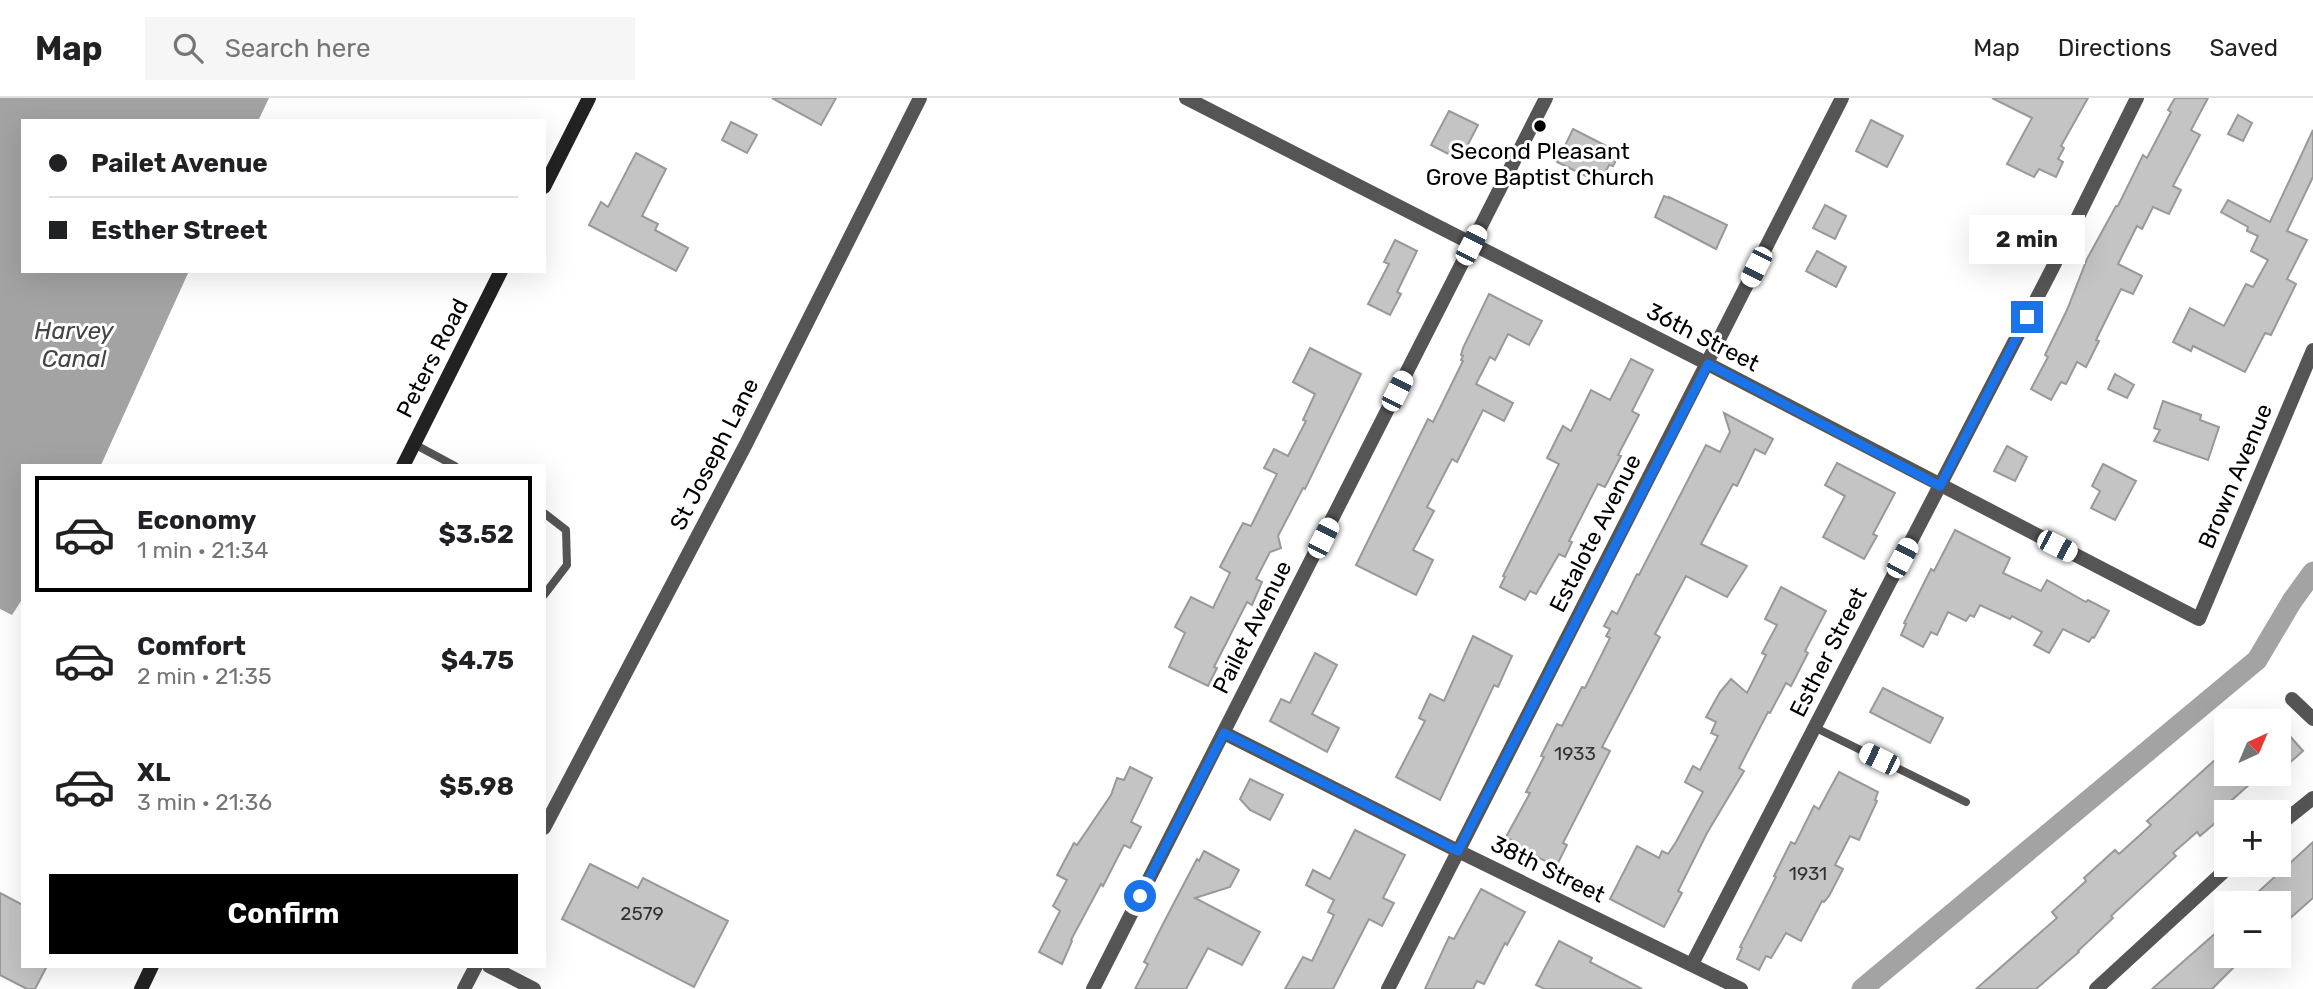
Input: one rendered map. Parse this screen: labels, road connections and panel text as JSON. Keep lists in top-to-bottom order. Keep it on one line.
{"streets":{"main road":["Peters Road"],"street":["36th Street","St Joseph Lane","Brown Avenue","Estalote Avenue","Pailet Avenue","Esther Street","38th Street"]},"crossings":[["36th Street","Brown Avenue"],["36th Street","Estalote Avenue"],["36th Street","Pailet Avenue"],["36th Street","Esther Street"],["Estalote Avenue","38th Street"],["Pailet Avenue","38th Street"],["Esther Street","38th Street"]],"water":["Harvey Canal"],"places":["Second Pleasant Grove Baptist Church"],"house_numbers":["1933","1931","2579"],"north":"top right","page":{"header":"Map","search":"Search here","nav":["Map","Directions","Saved"],"banner":["Pailet Avenue","Esther Street"],"bubble":"2 min","list":[{"name":"Economy","note":"1 min · 21:34","value":"$3.52"},{"name":"Comfort","note":"2 min · 21:35","value":"$4.75"},{"name":"XL","note":"3 min · 21:36","value":"$5.98"}],"map_buttons":["+","−"],"buttons":"Confirm"}}
